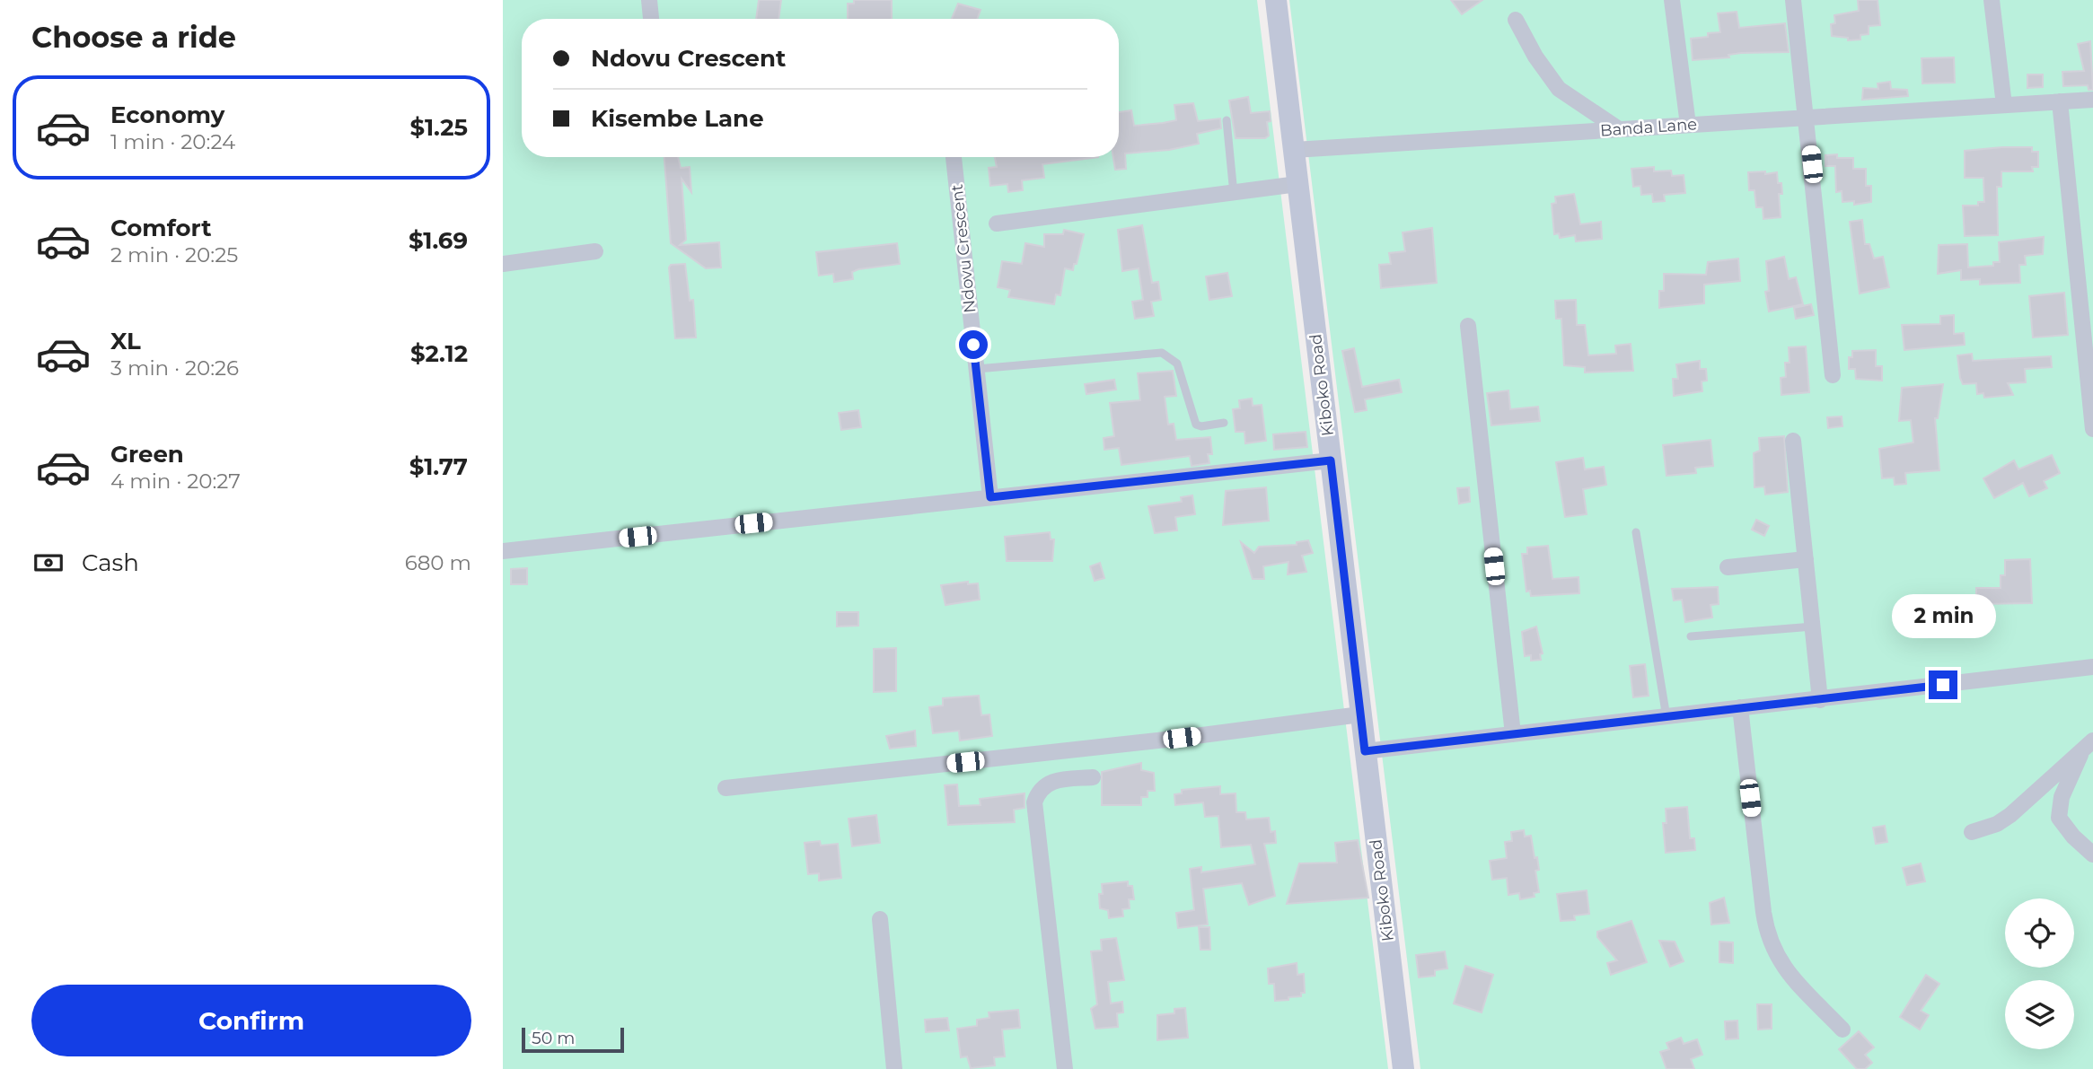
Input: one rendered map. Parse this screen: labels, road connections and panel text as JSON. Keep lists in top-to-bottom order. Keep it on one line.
{"streets":{"street":["Banda Lane","Ndovu Crescent","Kiboko Road"]},"crossings":[["Banda Lane","Kiboko Road"]],"scale_bar":"50 m","page":{"heading":"Choose a ride","banner":["Ndovu Crescent","Kisembe Lane"],"list":[{"name":"Economy","note":"1 min · 20:24","value":"$1.25"},{"name":"Comfort","note":"2 min · 20:25","value":"$1.69"},{"name":"XL","note":"3 min · 20:26","value":"$2.12"},{"name":"Green","note":"4 min · 20:27","value":"$1.77"}],"pay":["Cash","680 m"],"bubble":"2 min","buttons":"Confirm","scale":"50 m"}}
